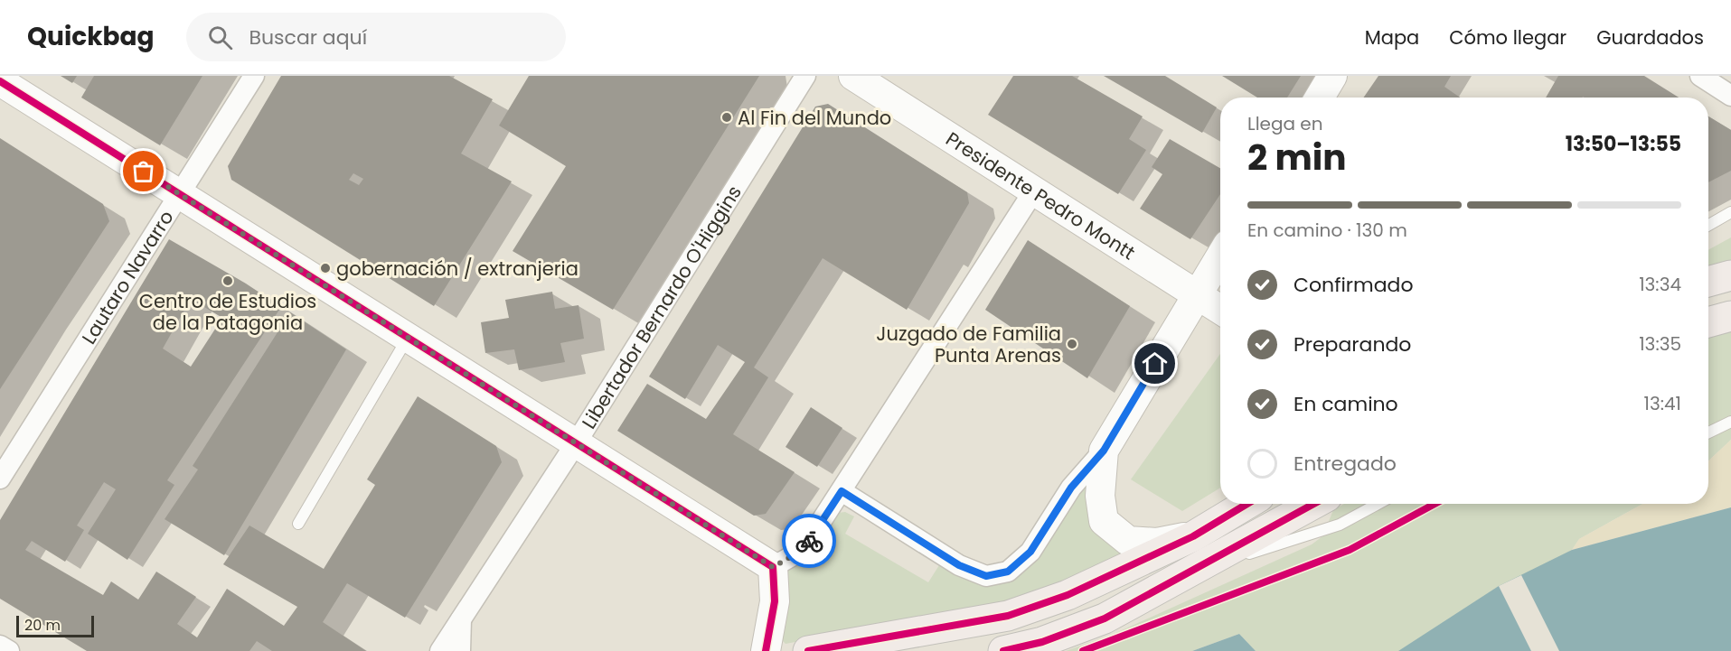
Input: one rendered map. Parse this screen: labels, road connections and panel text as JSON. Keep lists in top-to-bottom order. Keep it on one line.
{"streets":{"street":["Presidente Pedro Montt","Lautaro Navarro","Libertador Bernardo O'Higgins"]},"places":["Al Fin del Mundo","gobernación / extranjeria","Centro de Estudios de la Patagonia","Juzgado de Familia Punta Arenas"],"scale_bar":"20 m","page":{"header":"Quickbag","search":"Buscar aquí","nav":["Mapa","Cómo llegar","Guardados"],"heading":["2 min","Llega en","13:50–13:55"],"bar":"En camino · 130 m","list":[["Confirmado","13:34"],["Preparando","13:35"],["En camino","13:41"],"Entregado"],"scale":"20 m"}}
